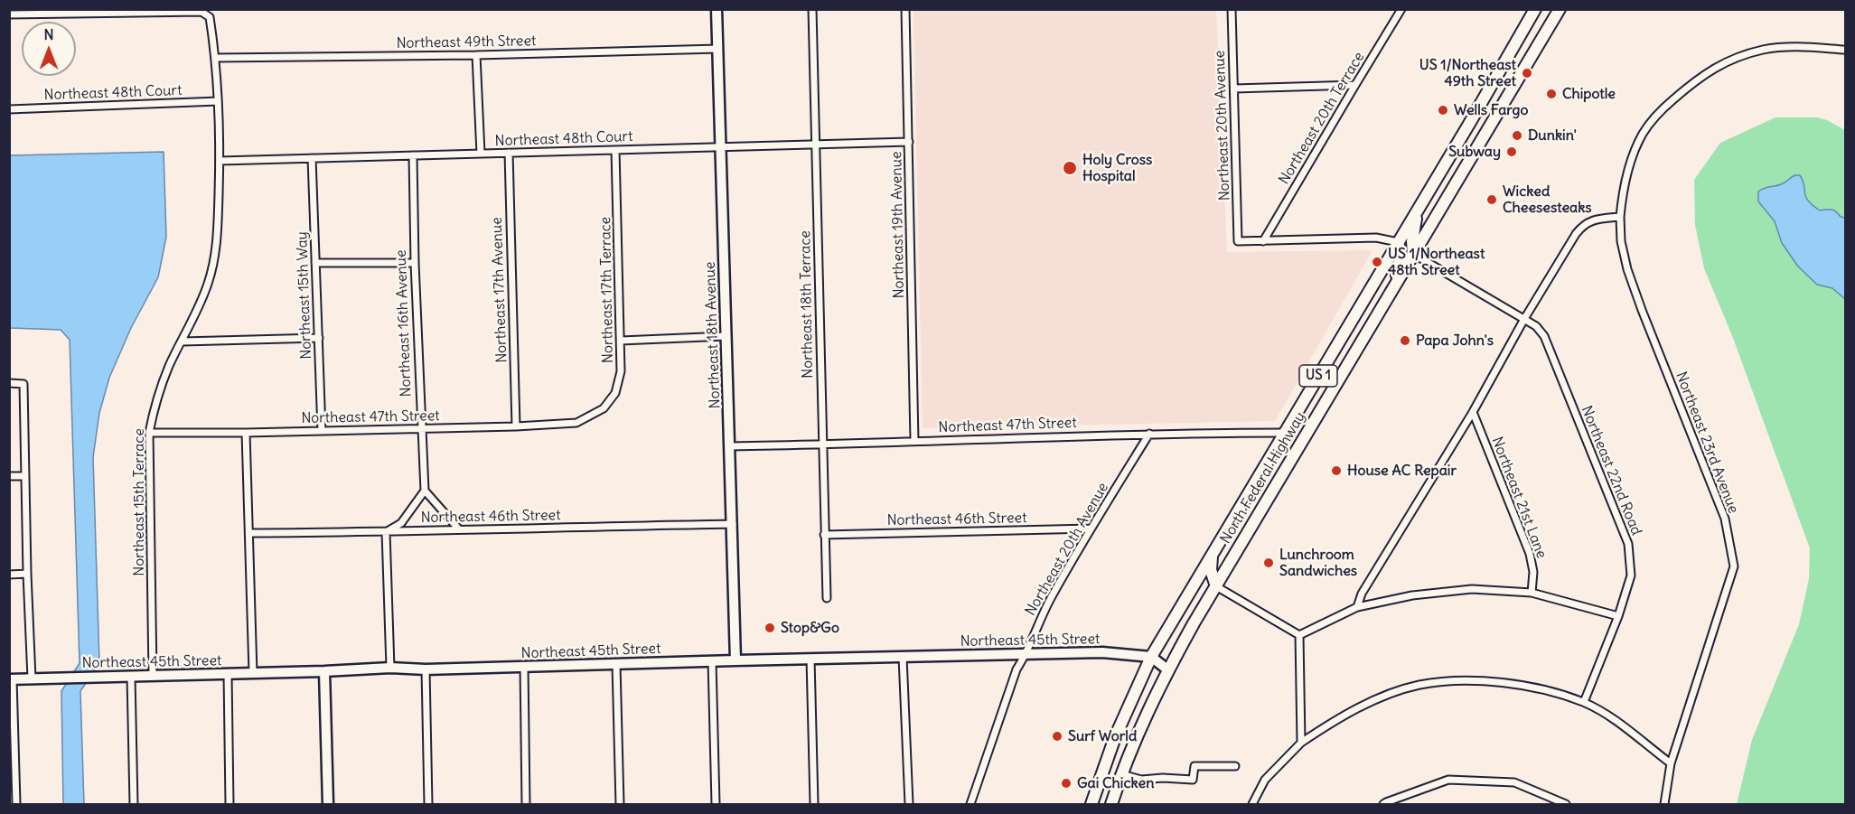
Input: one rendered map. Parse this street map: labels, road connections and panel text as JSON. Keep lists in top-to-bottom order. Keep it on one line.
{"streets":{"main road":["US 1","North Federal Highway"],"street":["Northeast 49th Street","Northeast 48th Court","Northeast 20th Terrace","Northeast 20th Avenue","Northeast 19th Avenue","Northeast 17th Avenue","Northeast 17th Terrace","Northeast 15th Way","Northeast 18th Terrace","Northeast 16th Avenue","Northeast 18th Avenue","Northeast 47th Street","Northeast 23rd Avenue","Northeast 22nd Road","Northeast 21st Lane","Northeast 15th Terrace","Northeast 46th Street","Northeast 45th Street"]},"crossings":[["Northeast 49th Street","Northeast 18th Avenue"],["Northeast 49th Street","Northeast 15th Terrace"],["Northeast 48th Court","Northeast 19th Avenue"],["Northeast 48th Court","Northeast 17th Avenue"],["Northeast 48th Court","Northeast 17th Terrace"],["Northeast 48th Court","Northeast 15th Way"],["Northeast 48th Court","Northeast 18th Terrace"],["Northeast 48th Court","Northeast 16th Avenue"],["Northeast 48th Court","Northeast 18th Avenue"],["Northeast 48th Court","Northeast 15th Terrace"],["Northeast 20th Terrace","Northeast 20th Avenue"],["Northeast 20th Avenue","Northeast 47th Street"],["Northeast 20th Avenue","Northeast 46th Street"],["Northeast 20th Avenue","Northeast 45th Street"],["Northeast 19th Avenue","Northeast 47th Street"],["Northeast 17th Avenue","Northeast 47th Street"],["Northeast 17th Terrace","Northeast 47th Street"],["Northeast 15th Way","Northeast 47th Street"],["Northeast 18th Terrace","Northeast 47th Street"],["Northeast 18th Terrace","Northeast 46th Street"],["Northeast 16th Avenue","Northeast 47th Street"],["Northeast 18th Avenue","Northeast 47th Street"],["Northeast 18th Avenue","Northeast 46th Street"],["Northeast 18th Avenue","Northeast 45th Street"],["Northeast 47th Street","North Federal Highway"],["Northeast 47th Street","Northeast 15th Terrace"],["Northeast 22nd Road","North Federal Highway"],["North Federal Highway","Northeast 45th Street"],["Northeast 15th Terrace","Northeast 45th Street"]],"places":["US 1/Northeast 49th Street","Chipotle","Wells Fargo","Dunkin'","Subway","Holy Cross Hospital","Wicked Cheesesteaks","US 1/Northeast 48th Street","Papa John's","House AC Repair","Lunchroom Sandwiches","Stop&Go","Surf World","Gai Chicken"],"north":"top"}
